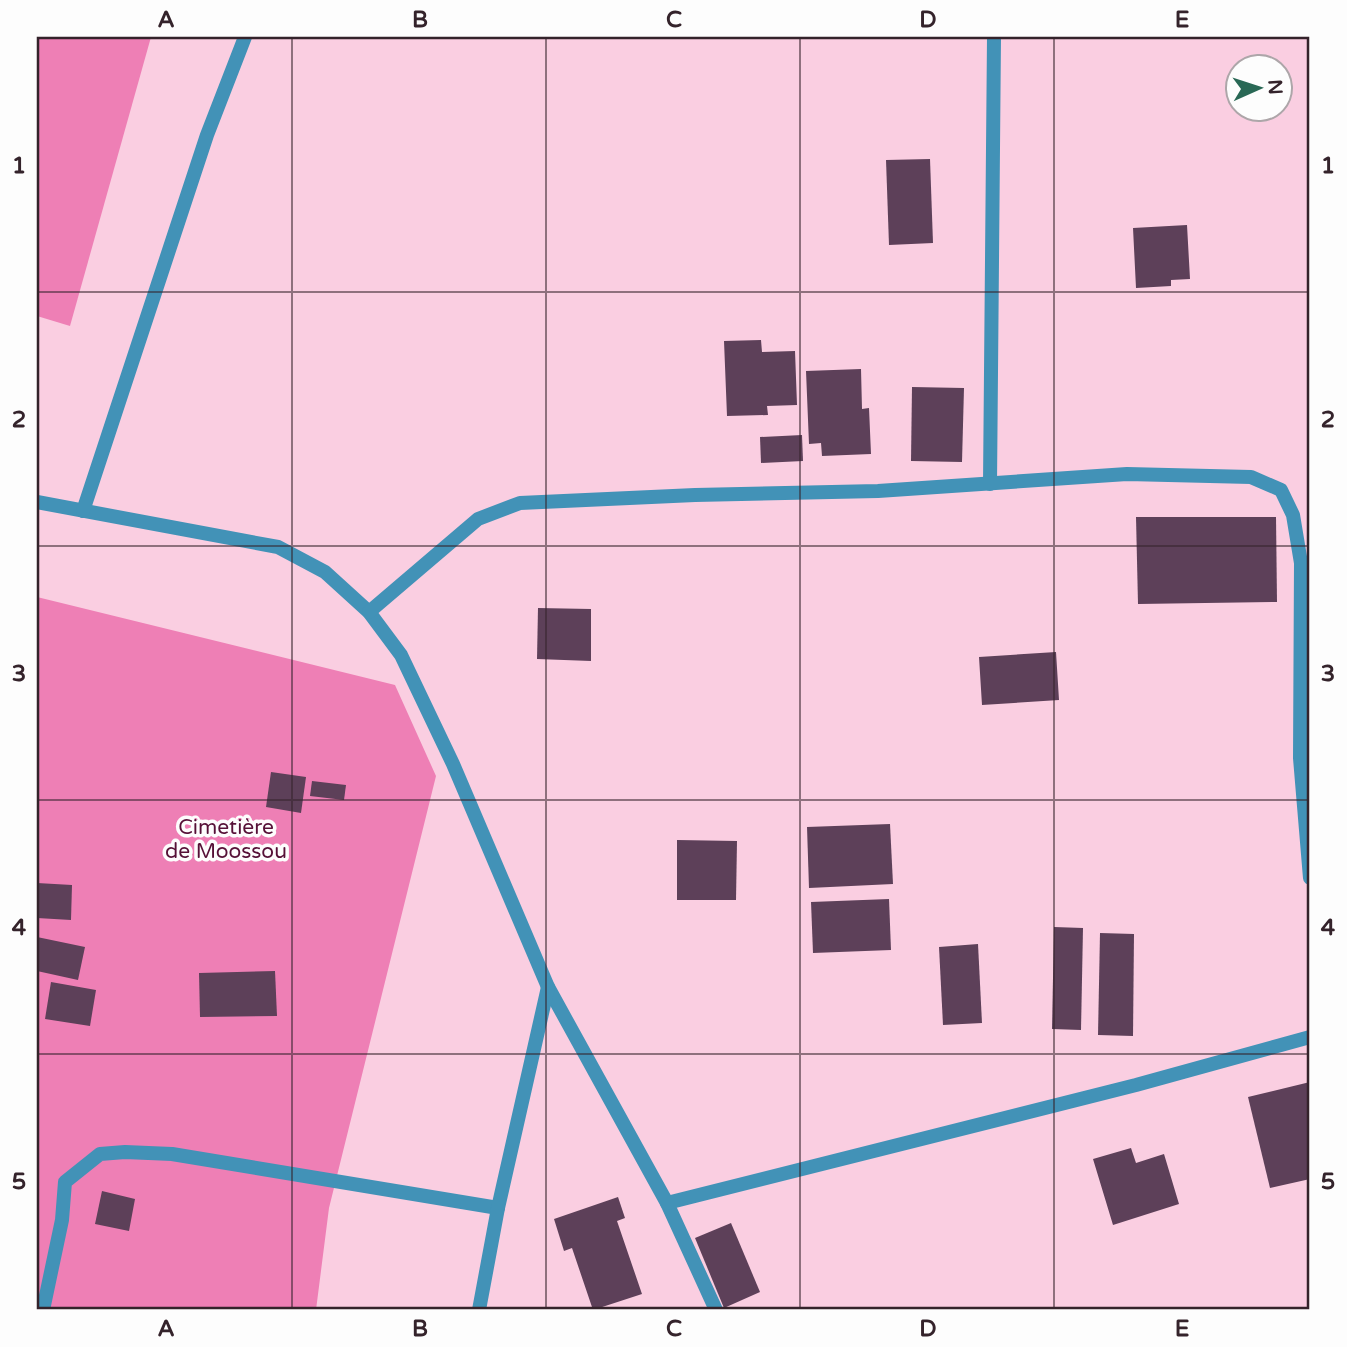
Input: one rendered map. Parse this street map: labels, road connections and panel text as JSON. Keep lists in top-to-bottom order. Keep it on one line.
{"parks":["Cimetière de Moossou"],"north":"right","grid":{"columns":["A","B","C","D","E"],"rows":["1","2","3","4","5"]}}
